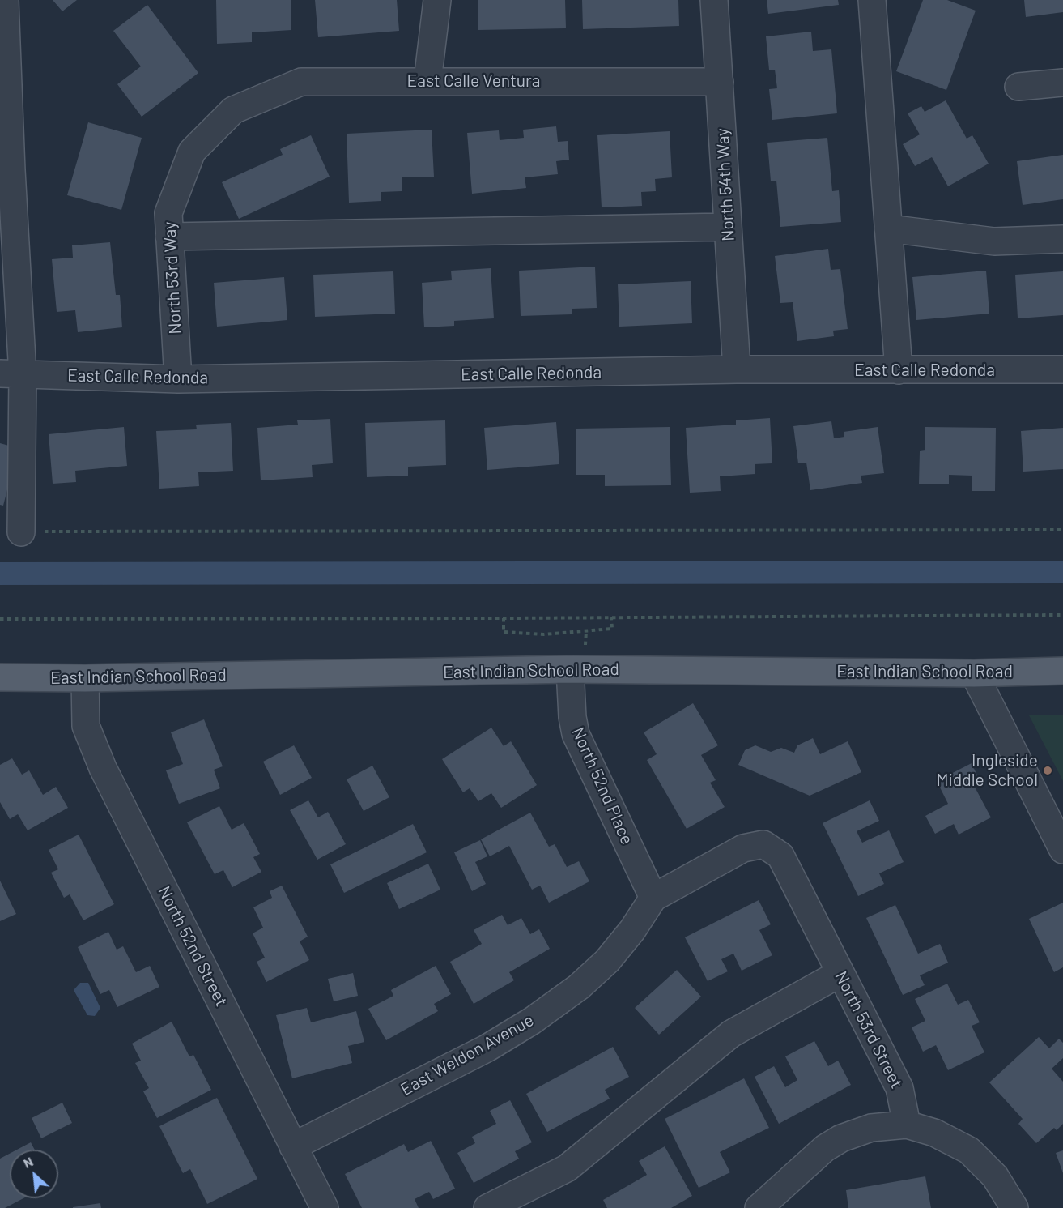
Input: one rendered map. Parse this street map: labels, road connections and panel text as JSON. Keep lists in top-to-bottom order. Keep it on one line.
{"streets":{"main road":["East Indian School Road"],"street":["East Calle Ventura","North 54th Way","North 53rd Way","East Calle Redonda","North 52nd Place","North 52nd Street","North 53rd Street","East Weldon Avenue"]},"crossings":[["East Calle Ventura","North 54th Way"],["East Calle Ventura","North 53rd Way"],["North 54th Way","East Calle Redonda"],["North 53rd Way","East Calle Redonda"],["East Indian School Road","North 52nd Place"],["East Indian School Road","North 52nd Street"],["North 52nd Place","East Weldon Avenue"],["North 52nd Street","East Weldon Avenue"],["North 53rd Street","East Weldon Avenue"]],"places":["Ingleside Middle School"],"north":"top left"}
